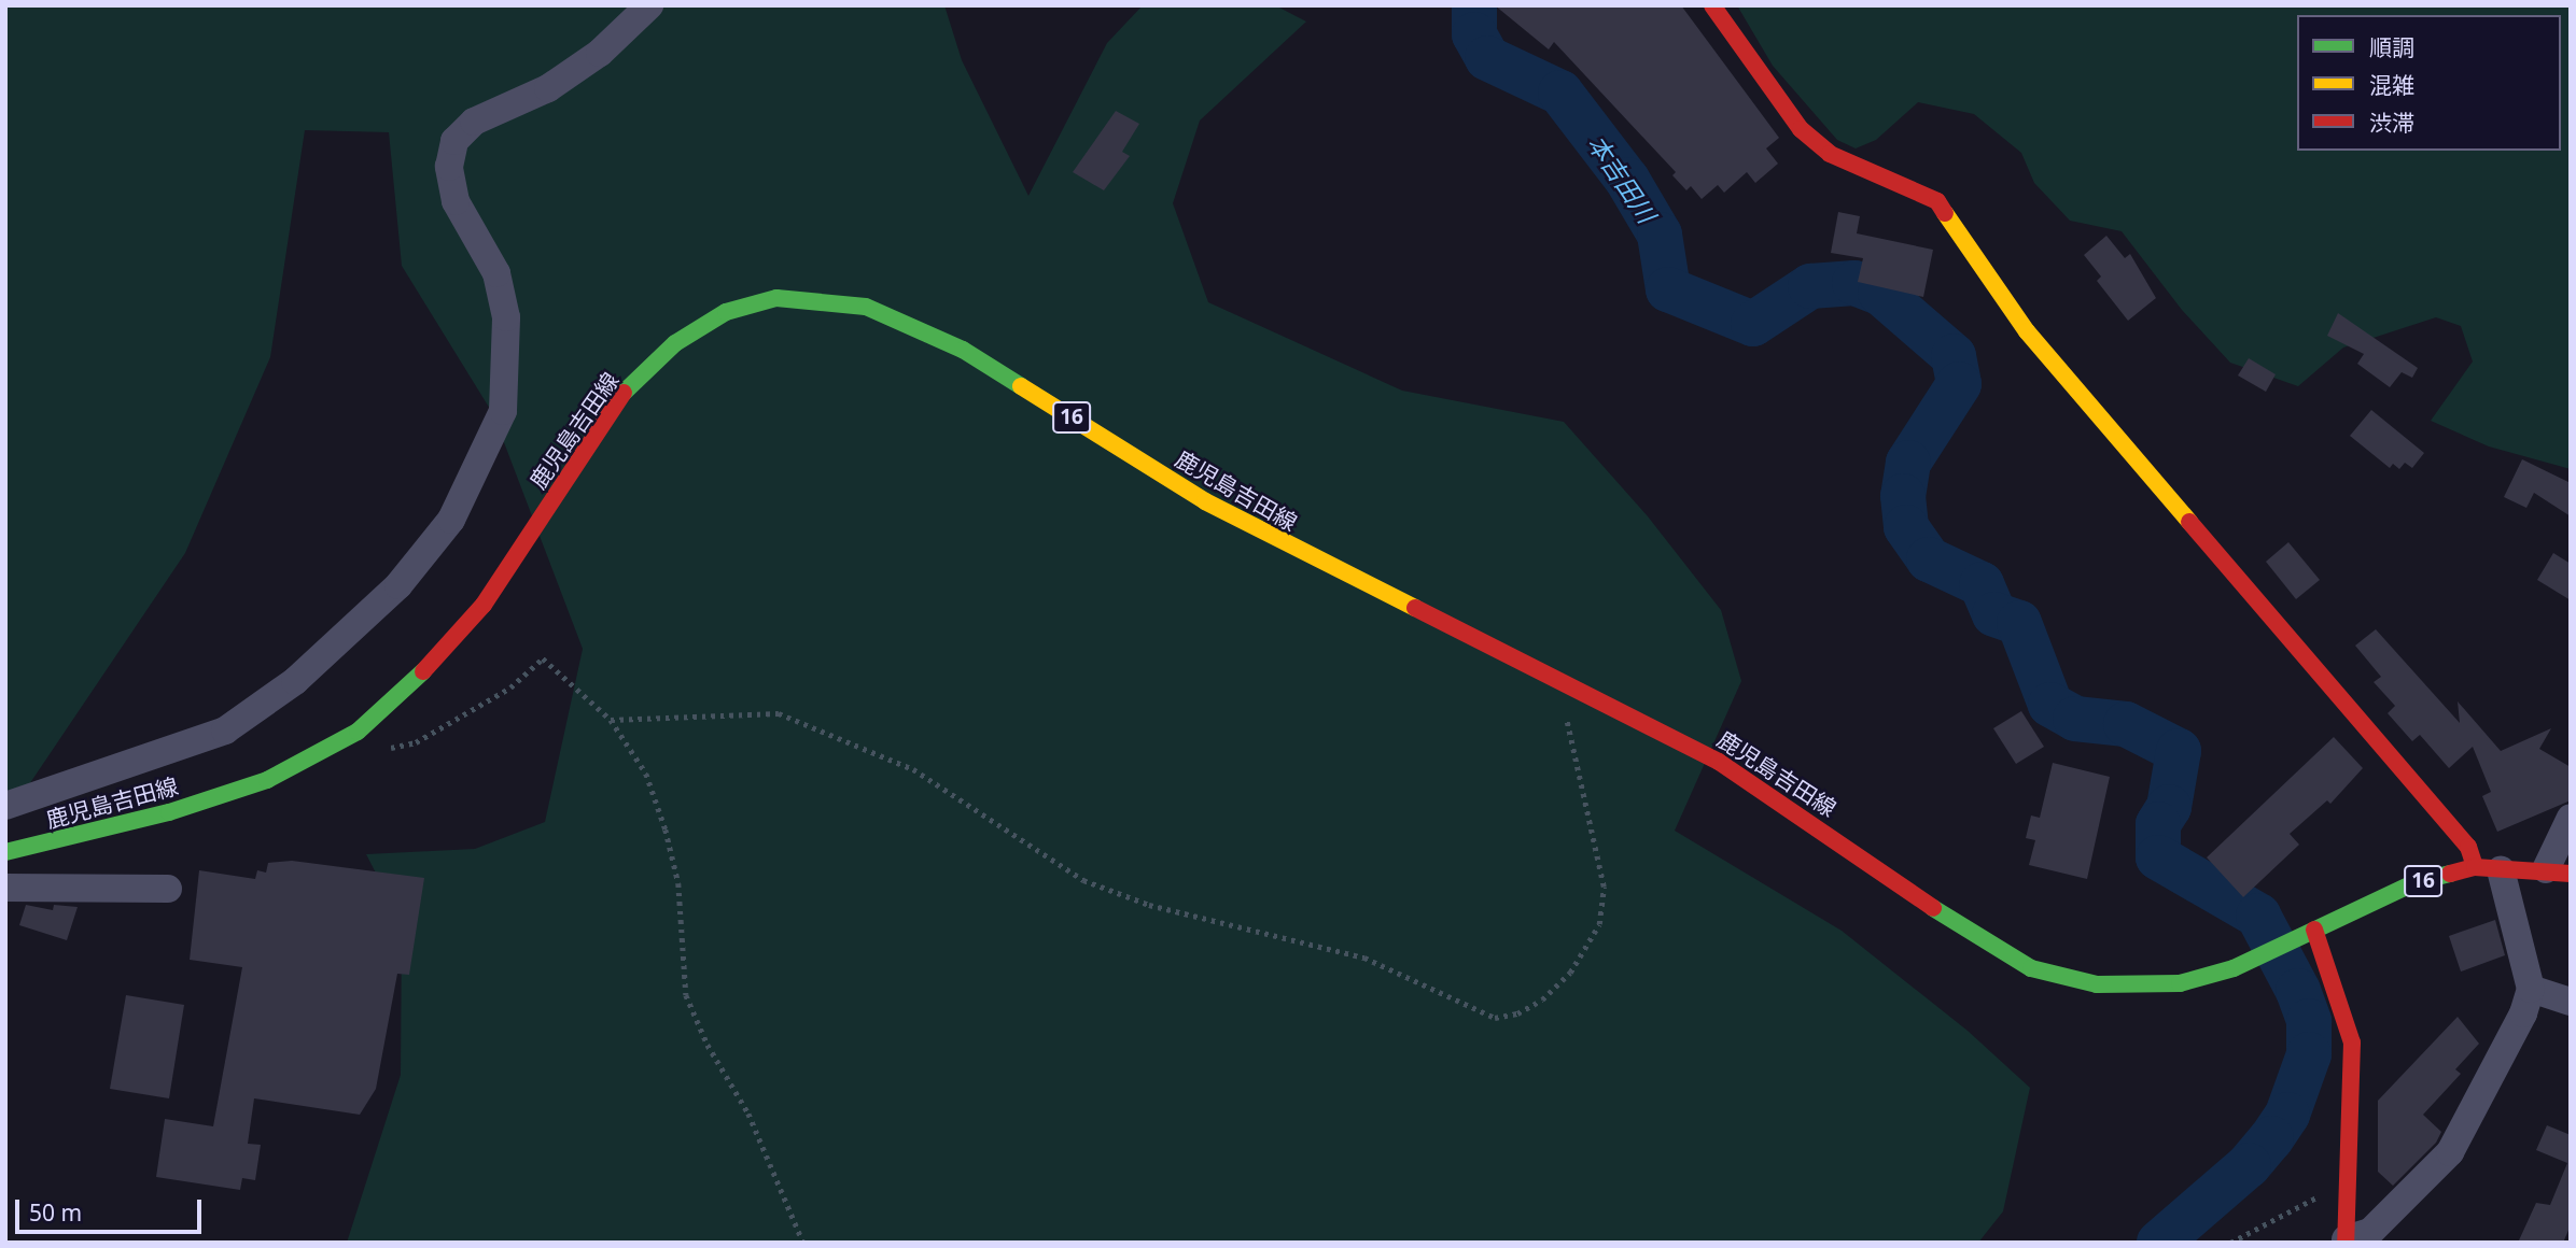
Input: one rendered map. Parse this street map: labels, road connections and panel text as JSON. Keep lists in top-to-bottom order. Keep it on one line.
{"streets":{"main road":["16","鹿児島吉田線"]},"water":["本吉田川"],"legend":["順調","混雑","渋滞"],"scale_bar":"50 m"}
